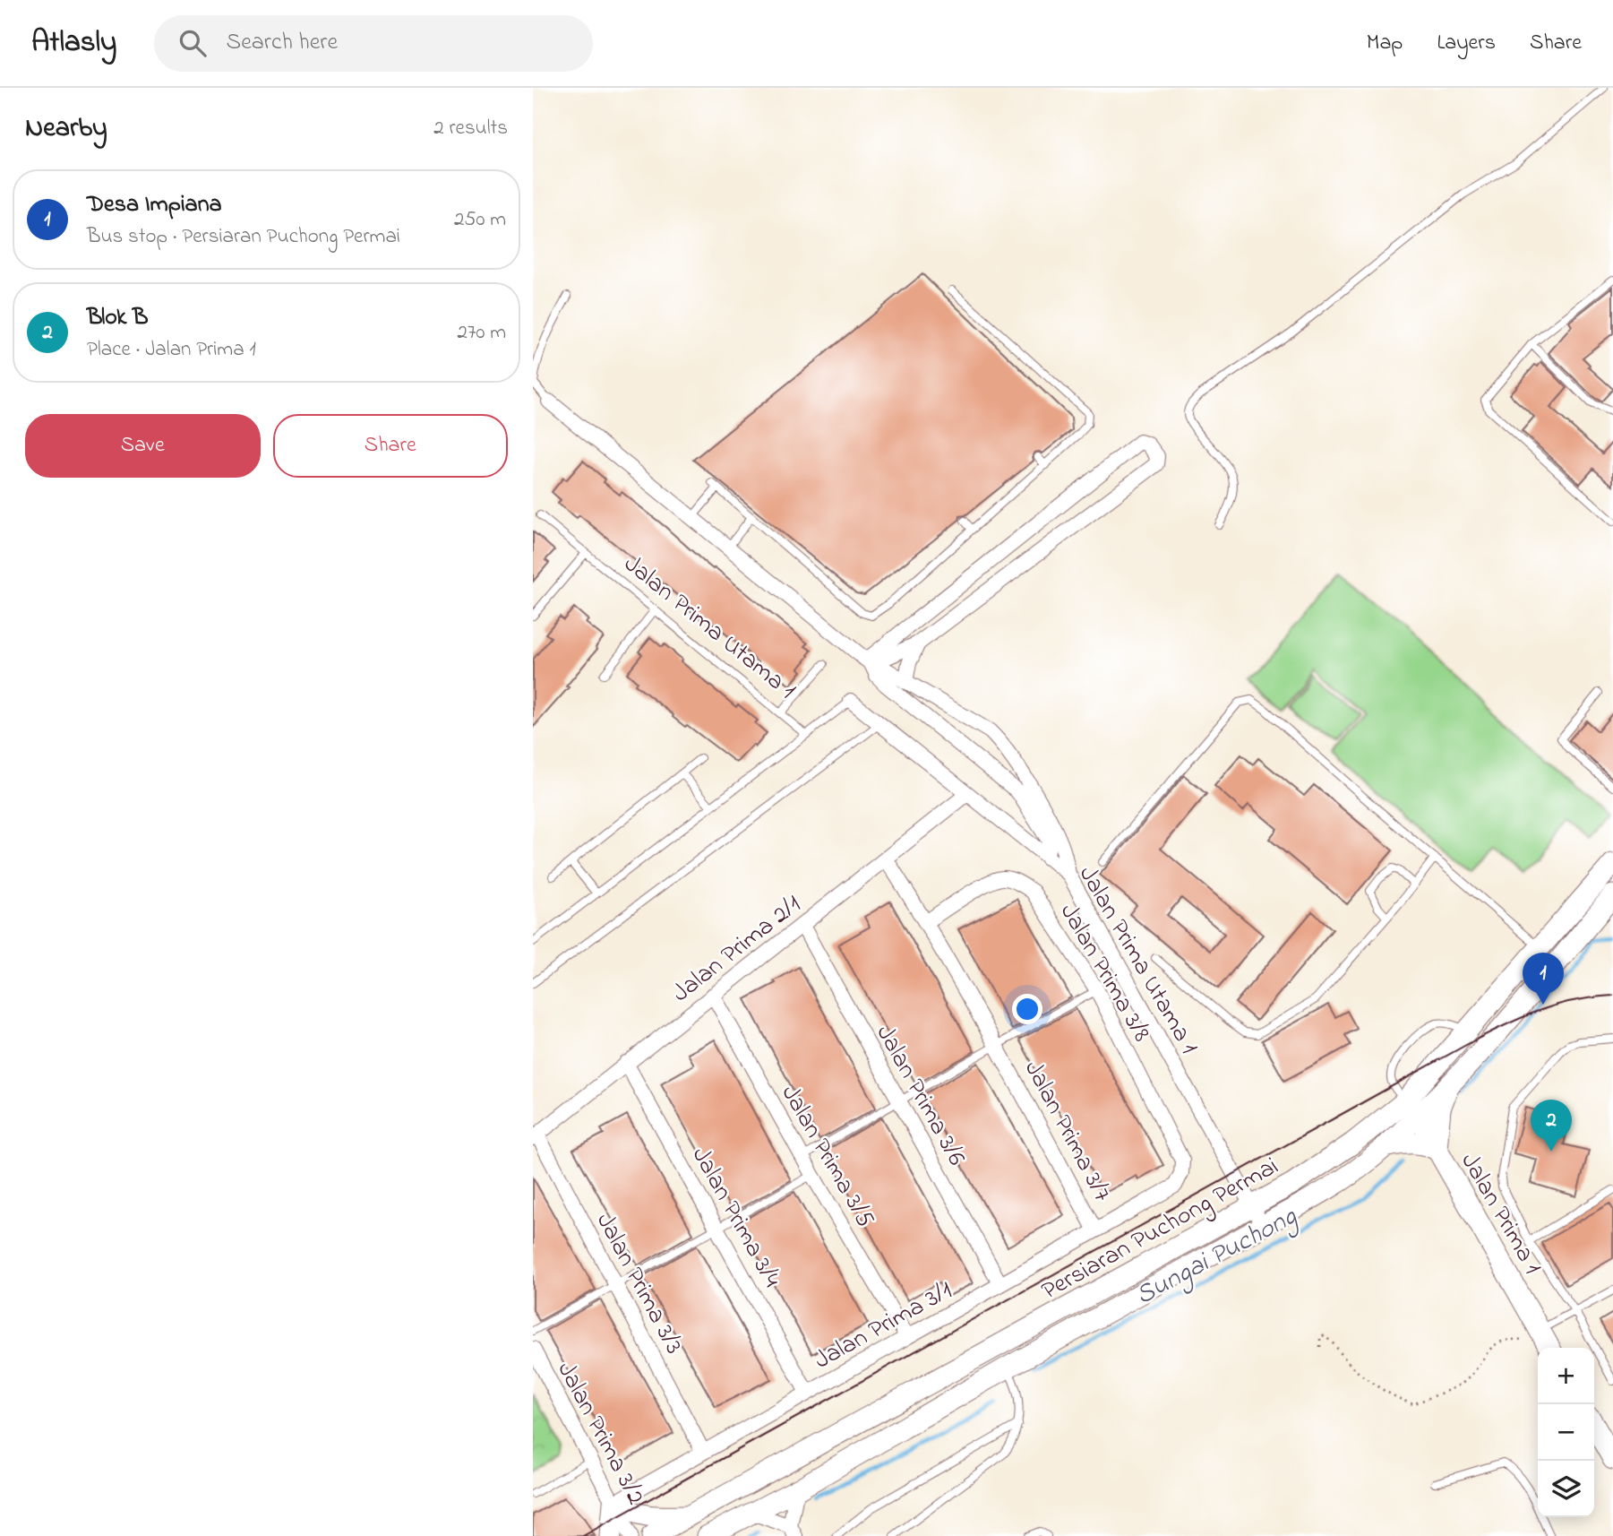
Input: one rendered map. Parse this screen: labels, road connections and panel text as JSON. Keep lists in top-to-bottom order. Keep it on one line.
{"streets":{"main road":["Jalan Prima 1","Persiaran Puchong Permai"],"street":["Jalan Prima Utama 1","Jalan Prima 2/1","Jalan Prima 3/8","Jalan Prima 3/6","Jalan Prima 3/7","Jalan Prima 3/5","Jalan Prima 3/4","Jalan Prima 3/3","Jalan Prima 3/1","Jalan Prima 3/2"]},"crossings":[["Jalan Prima Utama 1","Jalan Prima 2/1"],["Jalan Prima Utama 1","Persiaran Puchong Permai"],["Jalan Prima 2/1","Jalan Prima 3/6"],["Jalan Prima 2/1","Jalan Prima 3/7"],["Jalan Prima 2/1","Jalan Prima 3/5"],["Jalan Prima 2/1","Jalan Prima 3/4"],["Jalan Prima 2/1","Jalan Prima 3/3"],["Jalan Prima 3/8","Jalan Prima 3/7"],["Jalan Prima 3/8","Jalan Prima 3/1"],["Jalan Prima 3/6","Jalan Prima 3/1"],["Jalan Prima 3/7","Jalan Prima 3/1"],["Jalan Prima 3/5","Jalan Prima 3/1"],["Jalan Prima 1","Persiaran Puchong Permai"],["Jalan Prima 3/4","Jalan Prima 3/1"],["Jalan Prima 3/3","Jalan Prima 3/1"],["Jalan Prima 3/1","Jalan Prima 3/2"]],"water":["Sungai Puchong"],"page":{"header":"Atlasly","search":"Search here","nav":["Map","Layers","Share"],"heading":["Nearby","2 results"],"list":[{"mark":"1","name":"Desa Impiana","note":"Bus stop · Persiaran Puchong Permai","value":"250 m"},{"mark":"2","name":"Blok B","note":"Place · Jalan Prima 1","value":"270 m"}],"buttons":["Save","Share"],"pins":["1","2"],"map_buttons":["+","−"]}}
